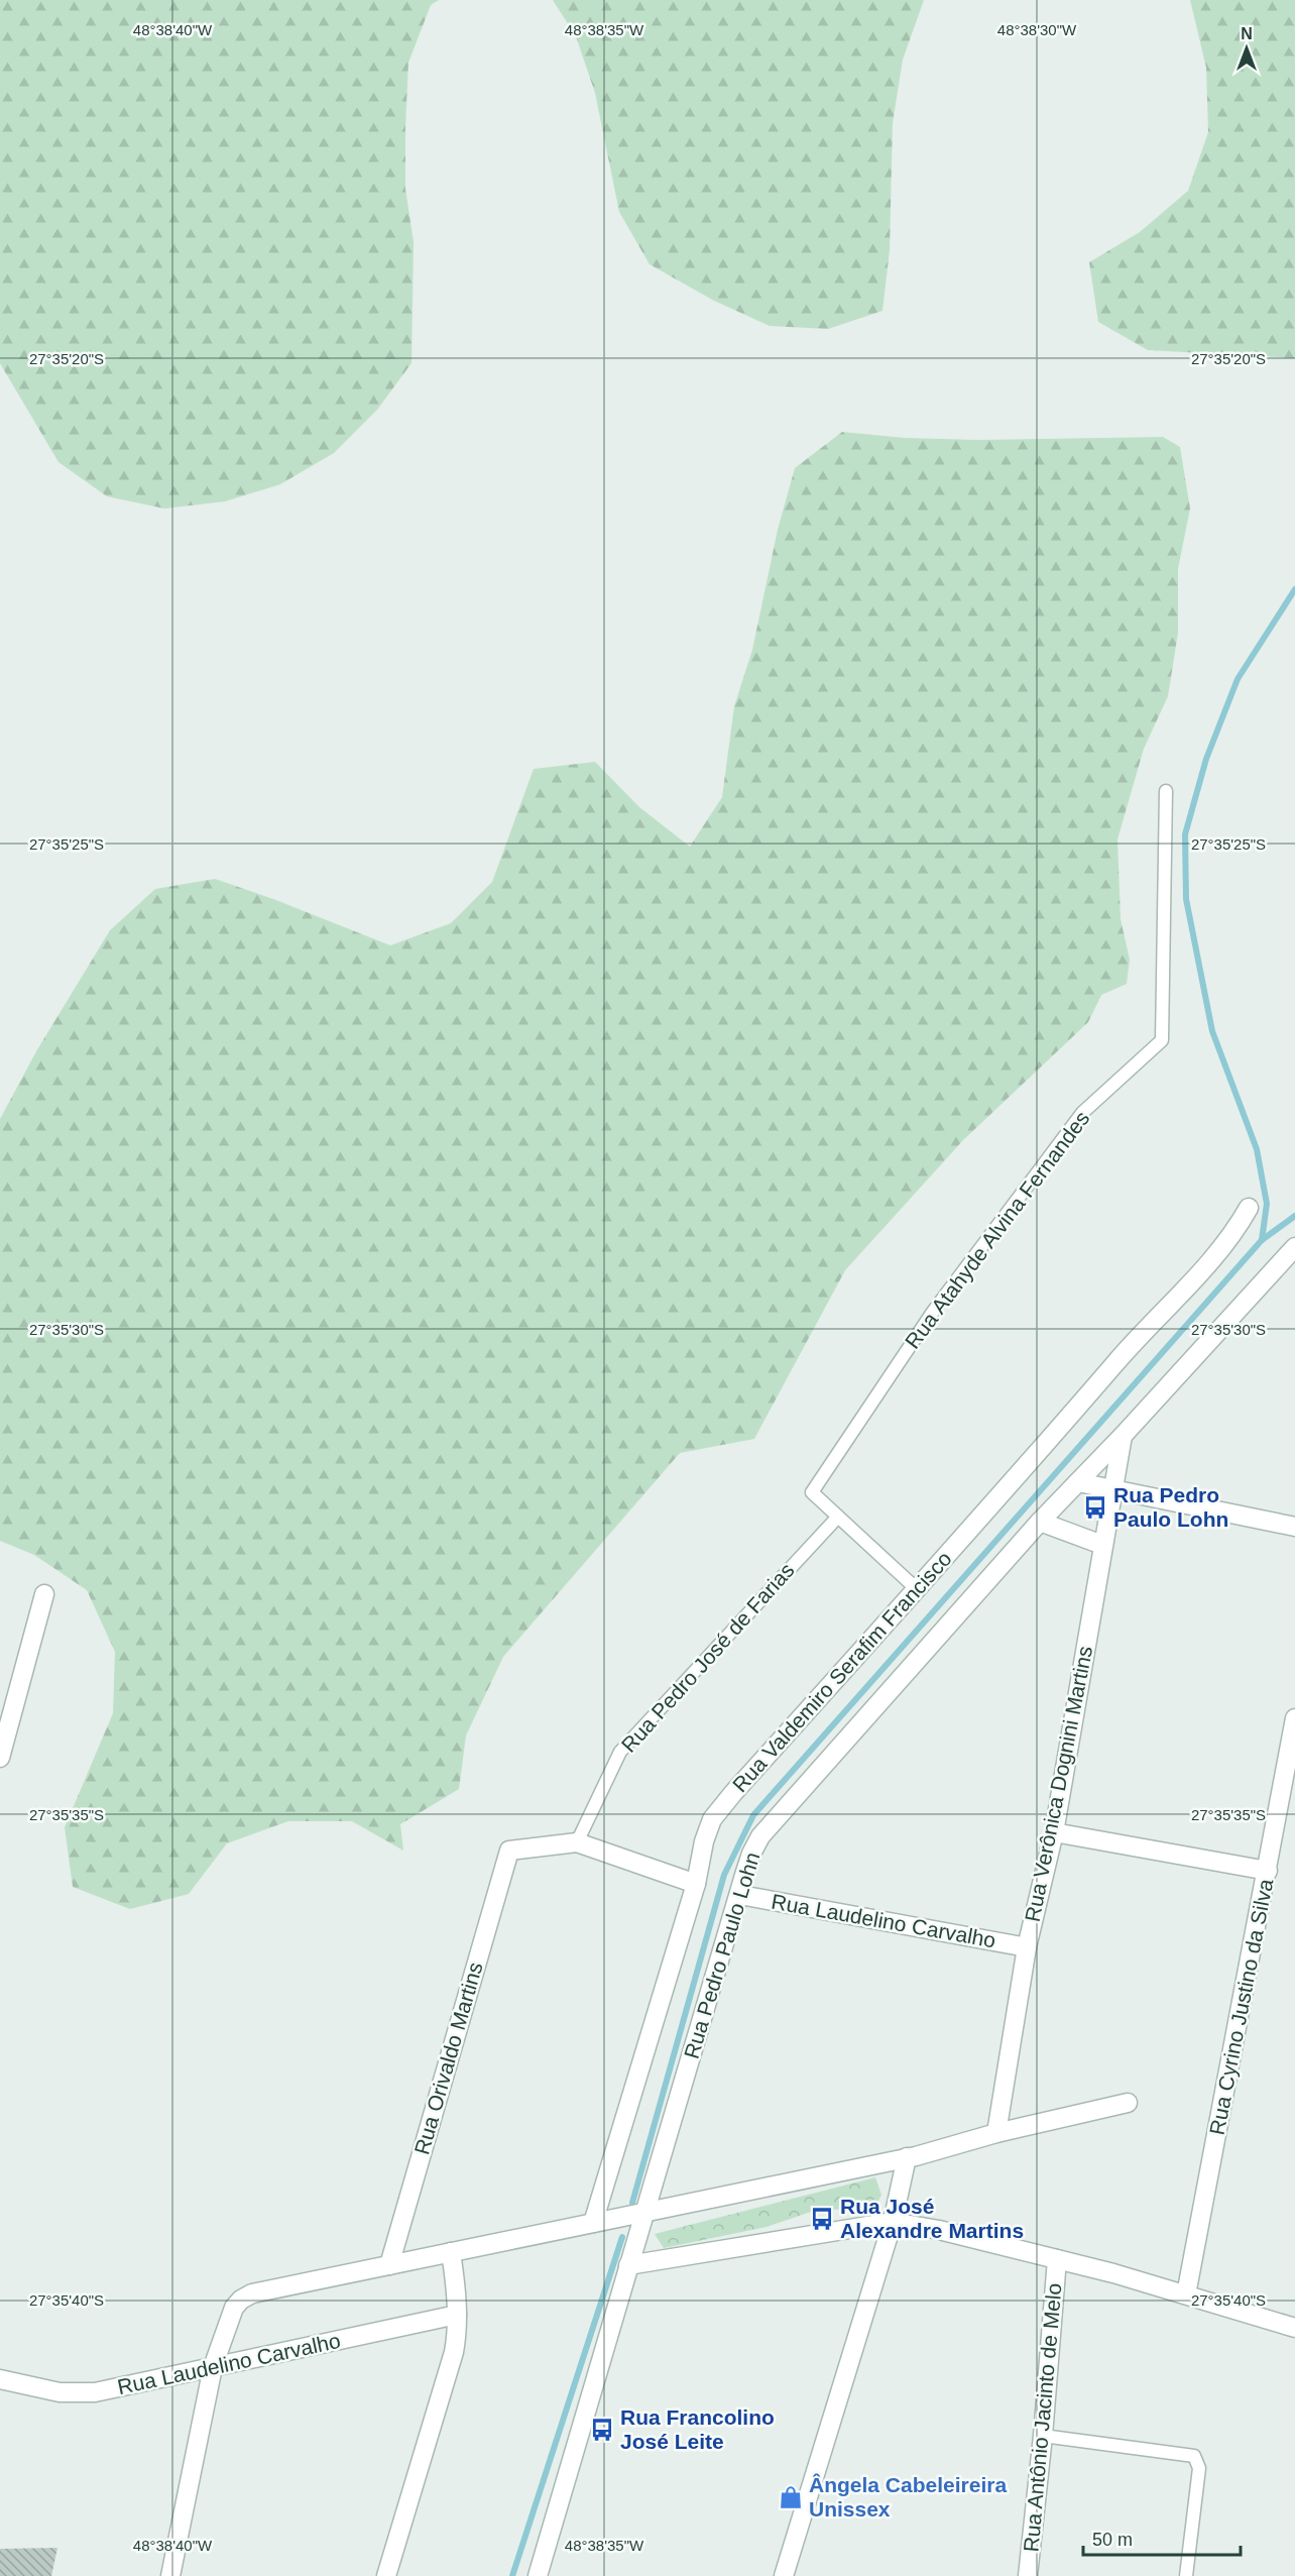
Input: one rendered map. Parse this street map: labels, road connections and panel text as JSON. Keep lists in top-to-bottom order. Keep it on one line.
{"streets":{"street":["Rua Valdemiro Serafim Francisco","Rua Verônica Dognini Martins","Rua Laudelino Carvalho","Rua Pedro Paulo Lohn","Rua Cyrino Justino da Silva","Rua Orivaldo Martins","Rua Antônio Jacinto de Melo"],"lane":["Rua Atahyde Alvina Fernandes","Rua Pedro José de Farias"]},"crossings":[["Rua Atahyde Alvina Fernandes","Rua Pedro José de Farias"],["Rua Atahyde Alvina Fernandes","Rua Valdemiro Serafim Francisco"],["Rua Pedro José de Farias","Rua Orivaldo Martins"],["Rua Verônica Dognini Martins","Rua Laudelino Carvalho"],["Rua Verônica Dognini Martins","Rua Pedro Paulo Lohn"],["Rua Laudelino Carvalho","Rua Pedro Paulo Lohn"]],"places":{"bus stop":["Rua Pedro Paulo Lohn","Rua José Alexandre Martins","Rua Francolino José Leite"],"shop":["Ângela Cabeleireira Unissex"]},"scale_bar":"50 m","north":"top","coordinates":["48°38'40\"W","48°38'35\"W","48°38'30\"W","27°35'20\"S","27°35'25\"S","27°35'30\"S","27°35'35\"S","27°35'40\"S"]}
